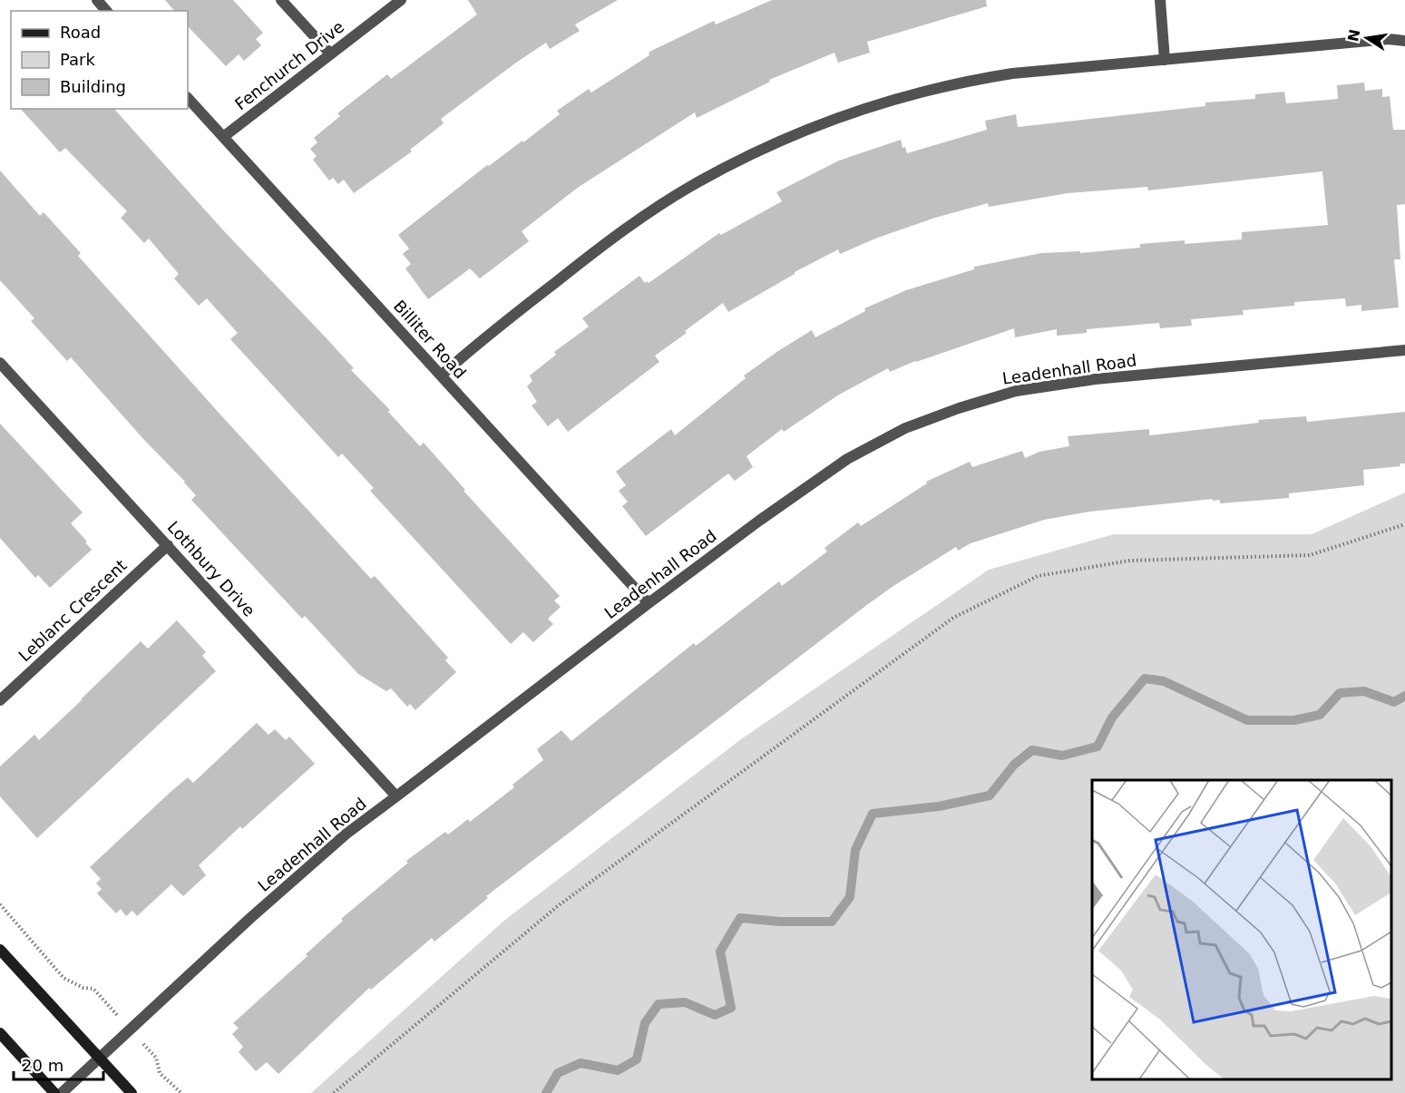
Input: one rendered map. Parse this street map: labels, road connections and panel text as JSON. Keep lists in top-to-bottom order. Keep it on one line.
{"streets":{"street":["Fenchurch Drive","Billiter Road","Leadenhall Road","Lothbury Drive","Leblanc Crescent"]},"crossings":[["Fenchurch Drive","Billiter Road"],["Billiter Road","Leadenhall Road"],["Leadenhall Road","Lothbury Drive"],["Lothbury Drive","Leblanc Crescent"]],"legend":["Road","Park","Building"],"scale_bar":"20 m","north":"left"}
